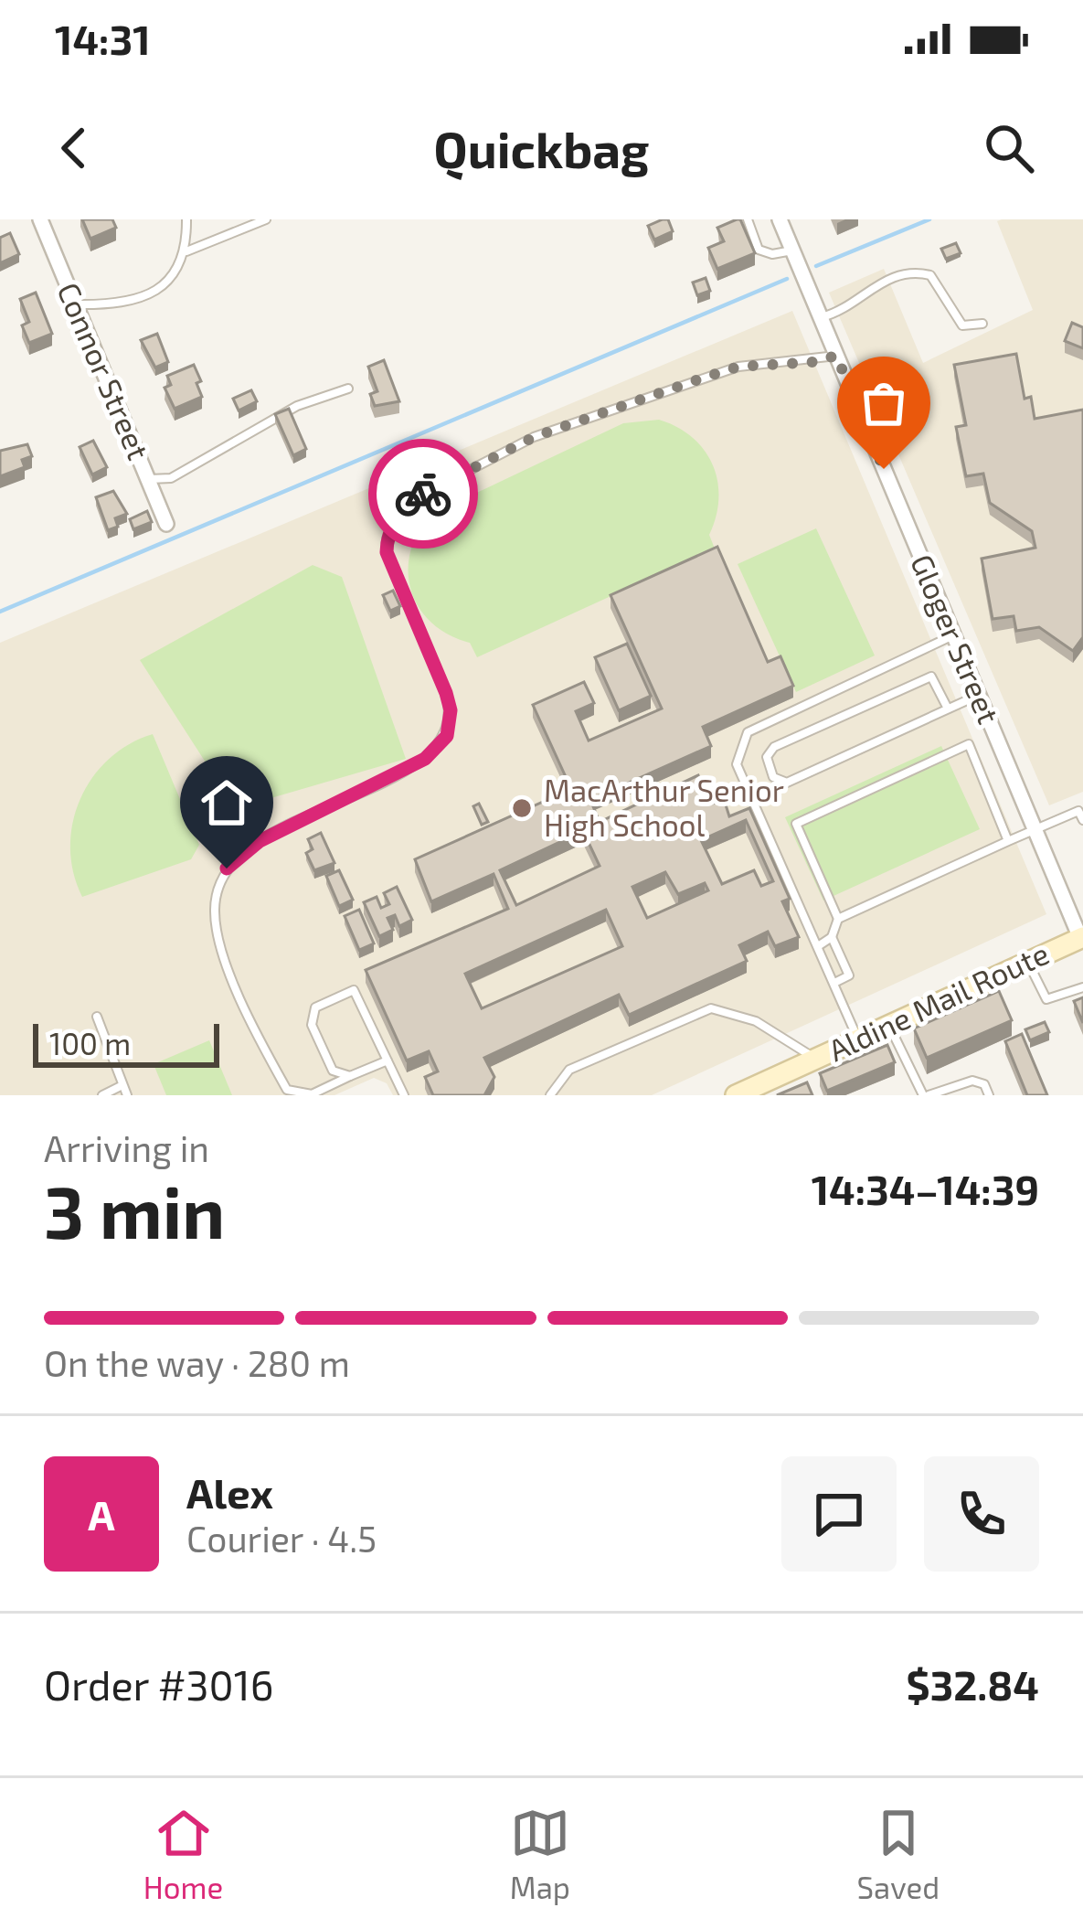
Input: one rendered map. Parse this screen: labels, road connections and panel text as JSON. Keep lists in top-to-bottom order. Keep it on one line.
{"streets":{"main road":["Aldine Mail Route"],"street":["Connor Street","Gloger Street"]},"crossings":[["Gloger Street","Aldine Mail Route"]],"places":["MacArthur Senior High School"],"scale_bar":"100 m","page":{"status":"14:31","header":"Quickbag","scale":"100 m","heading":["3 min","Arriving in","14:34–14:39"],"panel":["Alex","Courier · 4.5","Order #3016","$32.84"],"bar":"On the way · 280 m","round":"A","tabs":["Home","Map","Saved"]}}
